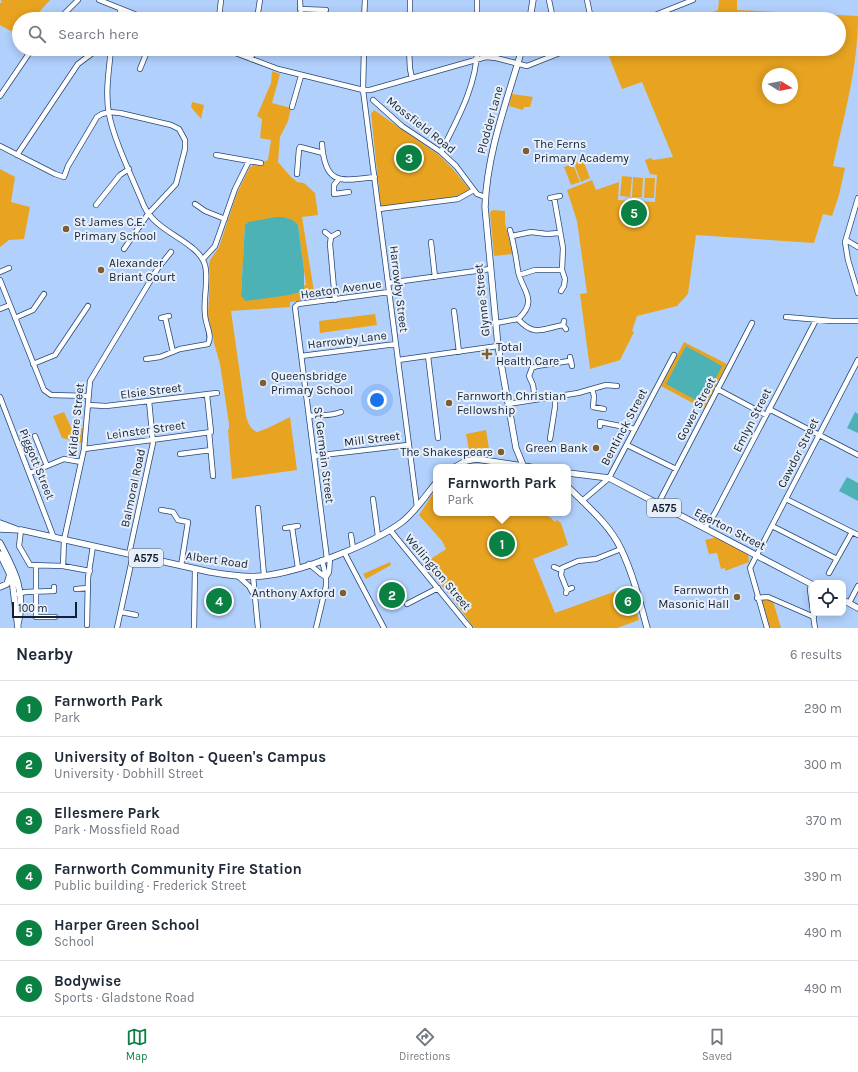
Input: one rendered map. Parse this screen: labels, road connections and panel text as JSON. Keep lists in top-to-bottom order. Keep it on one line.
{"streets":{"main road":["Plodder Lane","Glynne Street","A575","Egerton Street","Albert Road"],"street":["Mossfield Road","Heaton Avenue","Harrowby Street","Harrowby Lane","Elsie Street","Gower Street","Kildare Street","Emlyn Street","Bentinck Street","Leinster Street","Mill Street","Cawdor Street","St Germain Street","Piggott Street","Balmoral Road","Wellington Street"]},"crossings":[["Plodder Lane","Mossfield Road"],["Plodder Lane","Glynne Street"],["Mossfield Road","Glynne Street"],["Heaton Avenue","Harrowby Street"],["Heaton Avenue","St Germain Street"],["Harrowby Street","Harrowby Lane"],["Harrowby Street","Mill Street"],["Harrowby Street","Albert Road"],["Harrowby Lane","St Germain Street"],["Elsie Street","Kildare Street"],["Elsie Street","Balmoral Road"],["Gower Street","Egerton Street"],["Kildare Street","Leinster Street"],["Kildare Street","Albert Road"],["Emlyn Street","Egerton Street"],["Bentinck Street","Egerton Street"],["Leinster Street","Balmoral Road"],["Mill Street","St Germain Street"],["Cawdor Street","Egerton Street"],["St Germain Street","Albert Road"],["Piggott Street","Albert Road"],["Balmoral Road","Albert Road"],["Albert Road","Wellington Street"]],"places":{"other":["The Ferns Primary Academy","St James C.E. Primary School","Alexander Briant Court","Queensbridge Primary School","Farnworth Christian Fellowship","Green Bank","The Shakespeare","Anthony Axford","Farnworth Masonic Hall"],"health":["Total Health Care"]},"scale_bar":"100 m","north":"right","page":{"search":"Search here","pins":["3","5","1","2","4","6"],"popup":["Farnworth Park","Park"],"scale":"100 m","heading":["Nearby","6 results"],"list":[{"mark":"1","name":"Farnworth Park","note":"Park","value":"290 m"},{"mark":"2","name":"University of Bolton - Queen's Campus","note":"University · Dobhill Street","value":"300 m"},{"mark":"3","name":"Ellesmere Park","note":"Park · Mossfield Road","value":"370 m"},{"mark":"4","name":"Farnworth Community Fire Station","note":"Public building · Frederick Street","value":"390 m"},{"mark":"5","name":"Harper Green School","note":"School","value":"490 m"},{"mark":"6","name":"Bodywise","note":"Sports · Gladstone Road","value":"490 m"}],"nav":["Map","Directions","Saved"]}}
